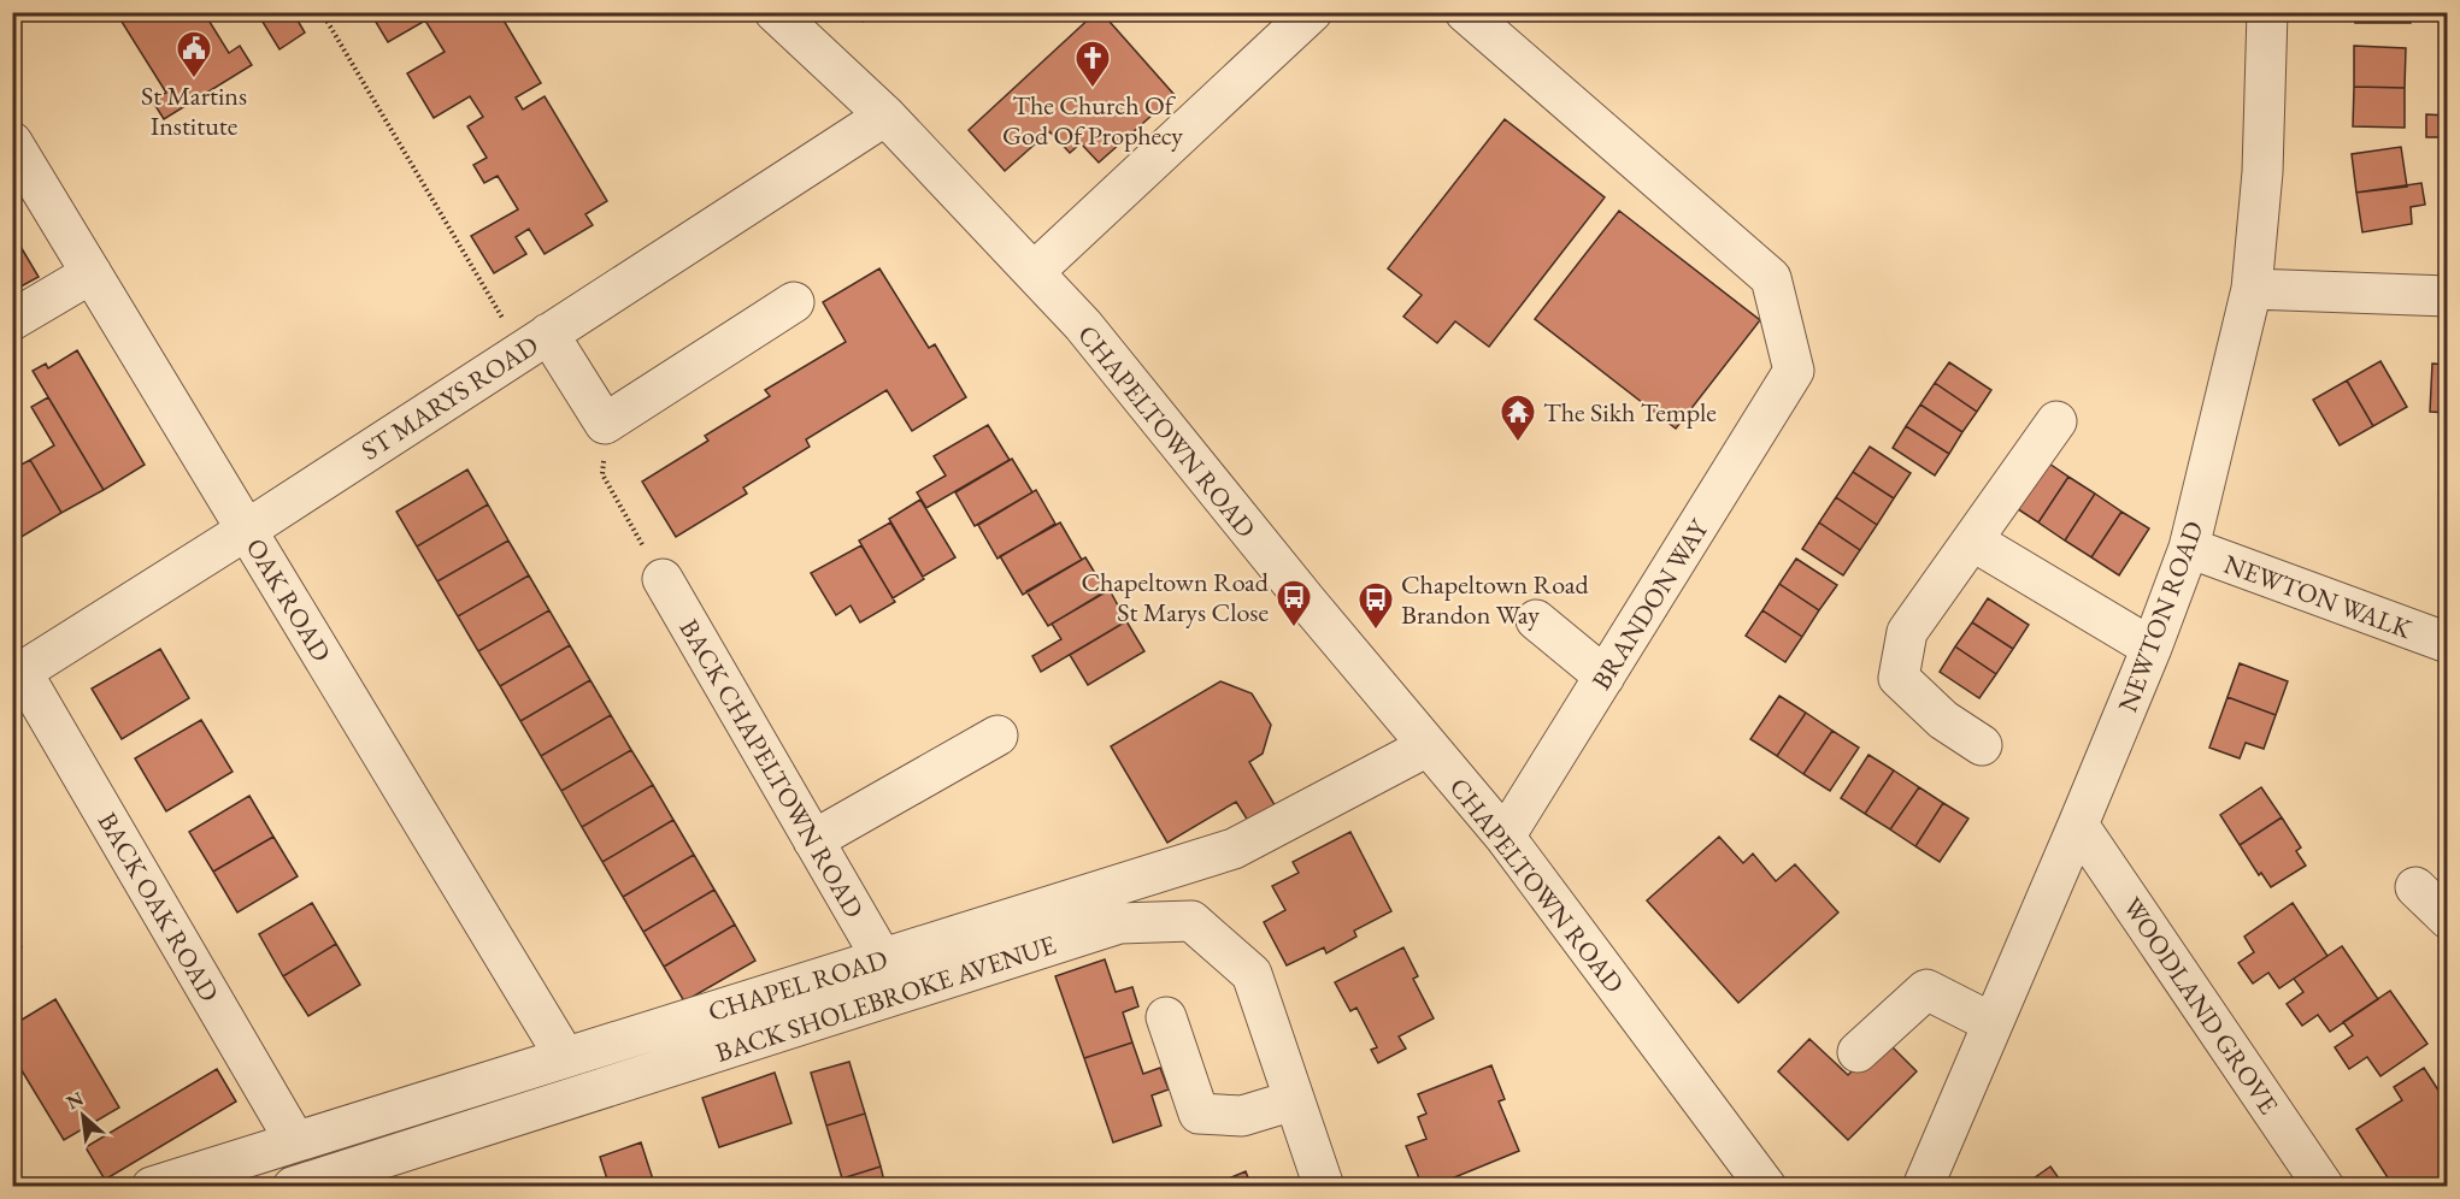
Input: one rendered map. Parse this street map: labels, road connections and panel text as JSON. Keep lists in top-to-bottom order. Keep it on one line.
{"streets":{"street":["ST MARYS ROAD","CHAPELTOWN ROAD","NEWTON WALK","OAK ROAD","BRANDON WAY","NEWTON ROAD","BACK CHAPELTOWN ROAD","BACK OAK ROAD","CHAPEL ROAD","BACK SHOLEBROKE AVENUE","WOODLAND GROVE"]},"crossings":[["ST MARYS ROAD","CHAPELTOWN ROAD"],["ST MARYS ROAD","OAK ROAD"],["ST MARYS ROAD","BACK OAK ROAD"],["CHAPELTOWN ROAD","BRANDON WAY"],["CHAPELTOWN ROAD","CHAPEL ROAD"],["NEWTON WALK","NEWTON ROAD"],["OAK ROAD","CHAPEL ROAD"],["NEWTON ROAD","WOODLAND GROVE"],["BACK CHAPELTOWN ROAD","CHAPEL ROAD"],["BACK OAK ROAD","CHAPEL ROAD"]],"places":{"public building":["St Martins Institute"],"church":["The Church Of God Of Prophecy"],"temple":["The Sikh Temple"],"bus stop":["Chapeltown Road St Marys Close","Chapeltown Road Brandon Way"]},"north":"top left"}
